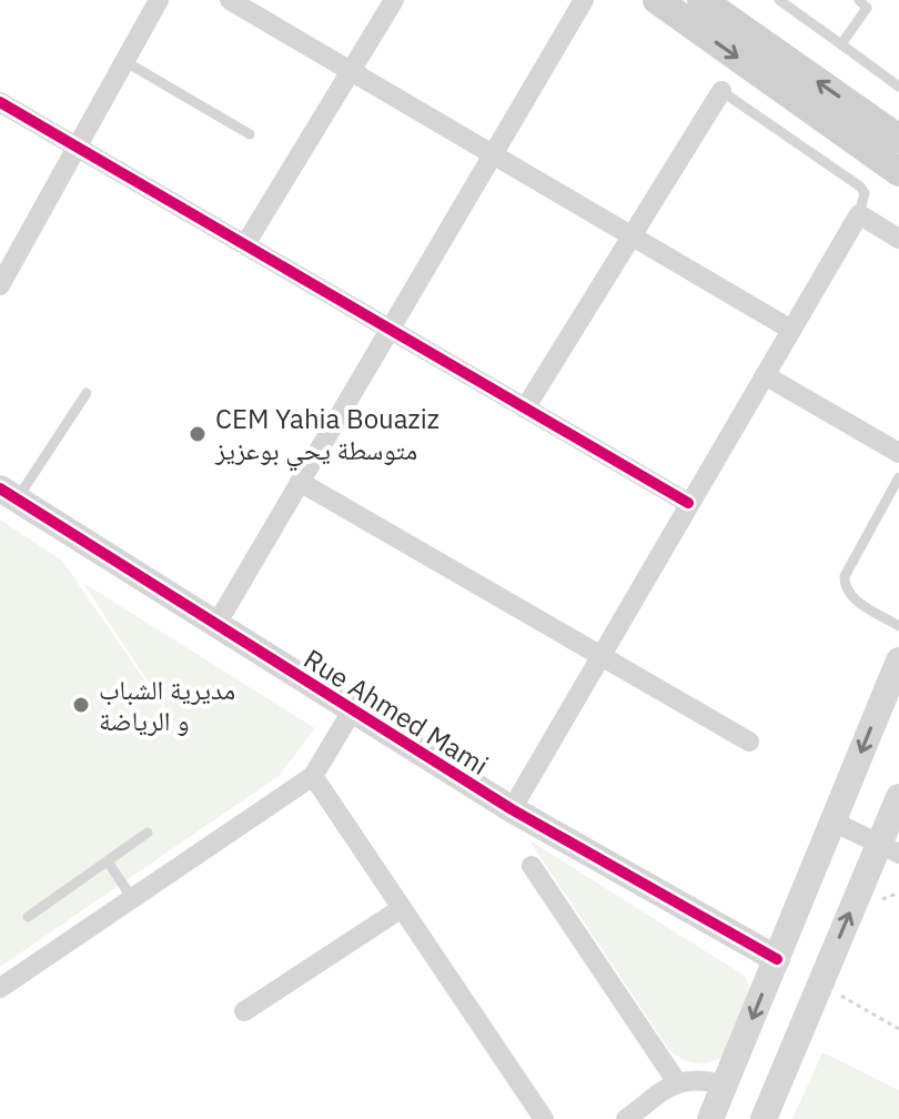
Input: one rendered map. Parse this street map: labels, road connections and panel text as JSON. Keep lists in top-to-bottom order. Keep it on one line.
{"streets":{"street":["Rue Ahmed Mami"]},"places":["CEM Yahia Bouaziz متوسطة يحي بوعزيز","مديرية الشباب و الرياضة"]}
